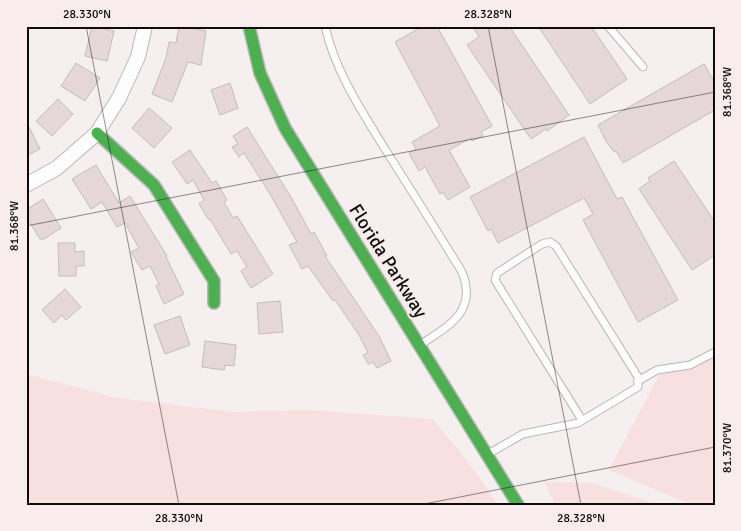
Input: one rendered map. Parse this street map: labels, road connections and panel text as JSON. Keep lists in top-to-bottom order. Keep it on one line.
{"streets":{"street":["Florida Parkway"]},"coordinates":["28.330°N","28.328°N","81.368°W","81.370°W"]}
